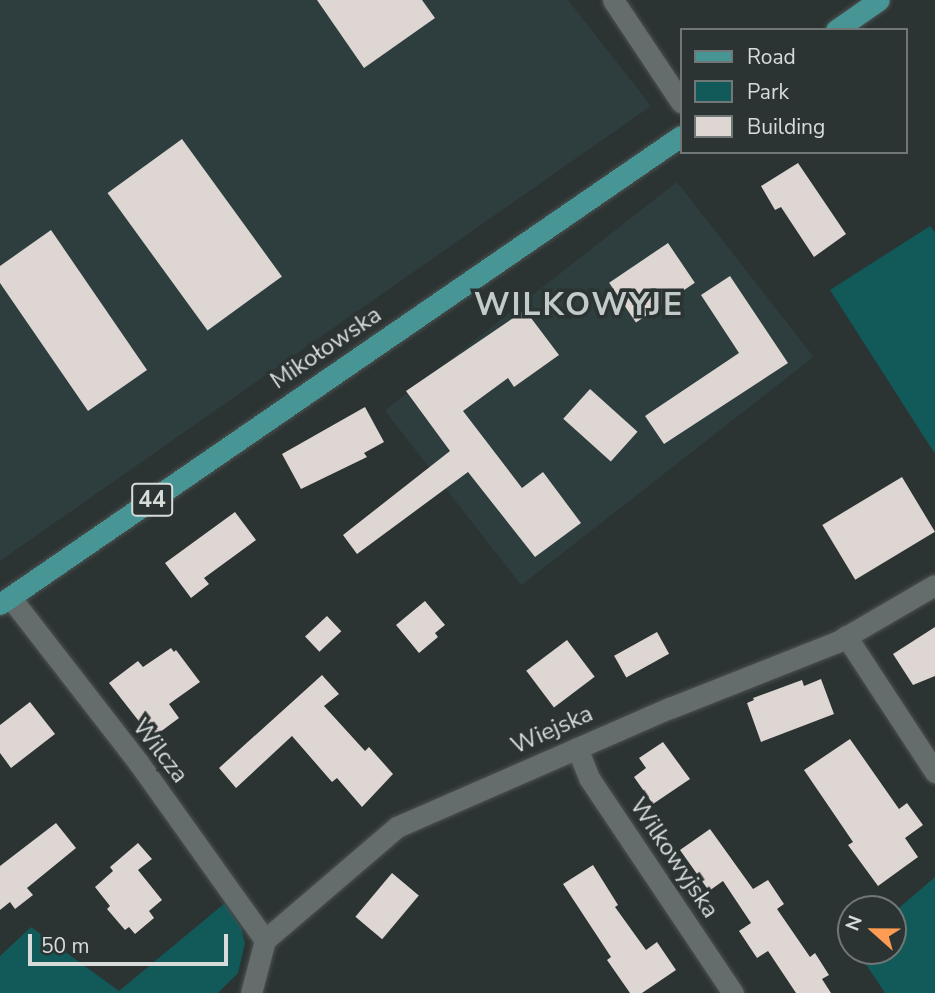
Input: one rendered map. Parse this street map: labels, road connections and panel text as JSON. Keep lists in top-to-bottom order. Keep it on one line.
{"streets":{"main road":["Mikołowska","44"],"street":["Wiejska","Wilcza","Wilkowyjska"]},"crossings":[["Mikołowska","Wilcza"],["Wiejska","Wilcza"],["Wiejska","Wilkowyjska"]],"districts":["WILKOWYJE"],"legend":["Road","Park","Building"],"scale_bar":"50 m","north":"left"}
